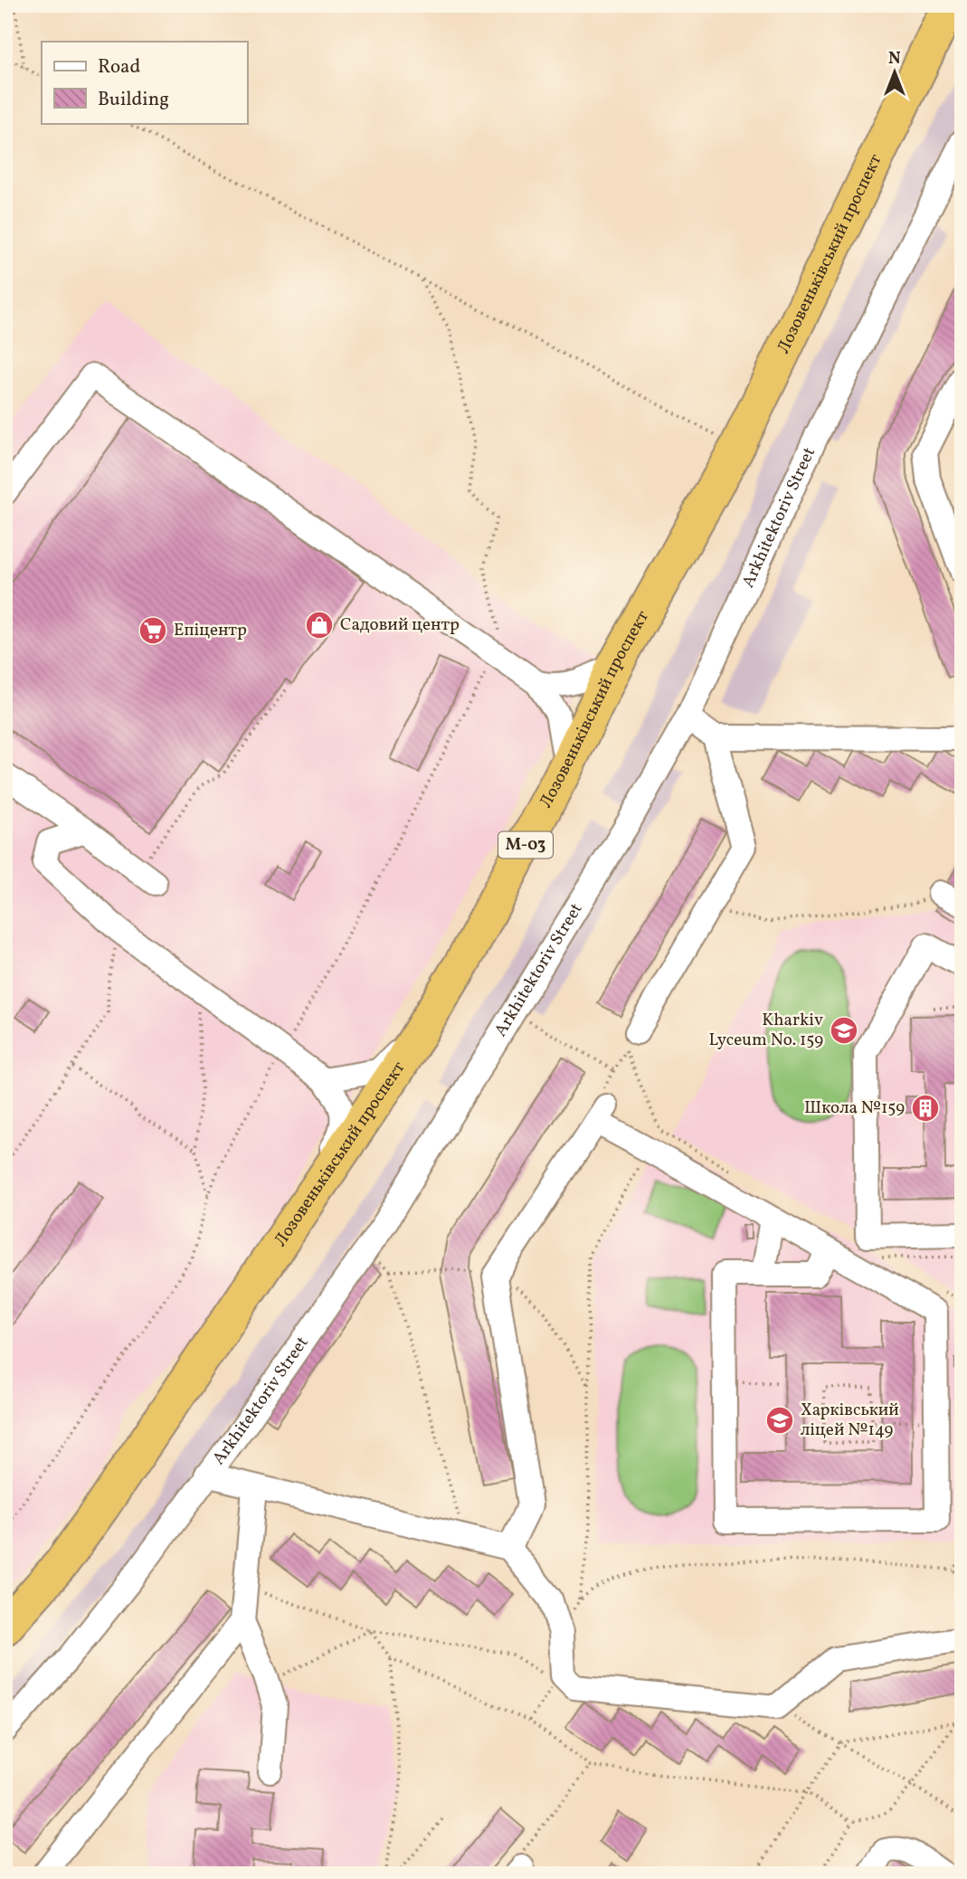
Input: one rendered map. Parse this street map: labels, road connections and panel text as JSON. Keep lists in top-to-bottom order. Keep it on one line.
{"streets":{"highway":["Лозовеньківський проспект","М-03"],"street":["Arkhitektoriv Street"]},"places":{"shop":["Садовий центр"],"supermarket":["Епіцентр"],"school or university":["Kharkiv Lyceum No. 159","Харківський ліцей №149"],"building":["Школа №159"]},"legend":["Road","Building"],"north":"top"}
